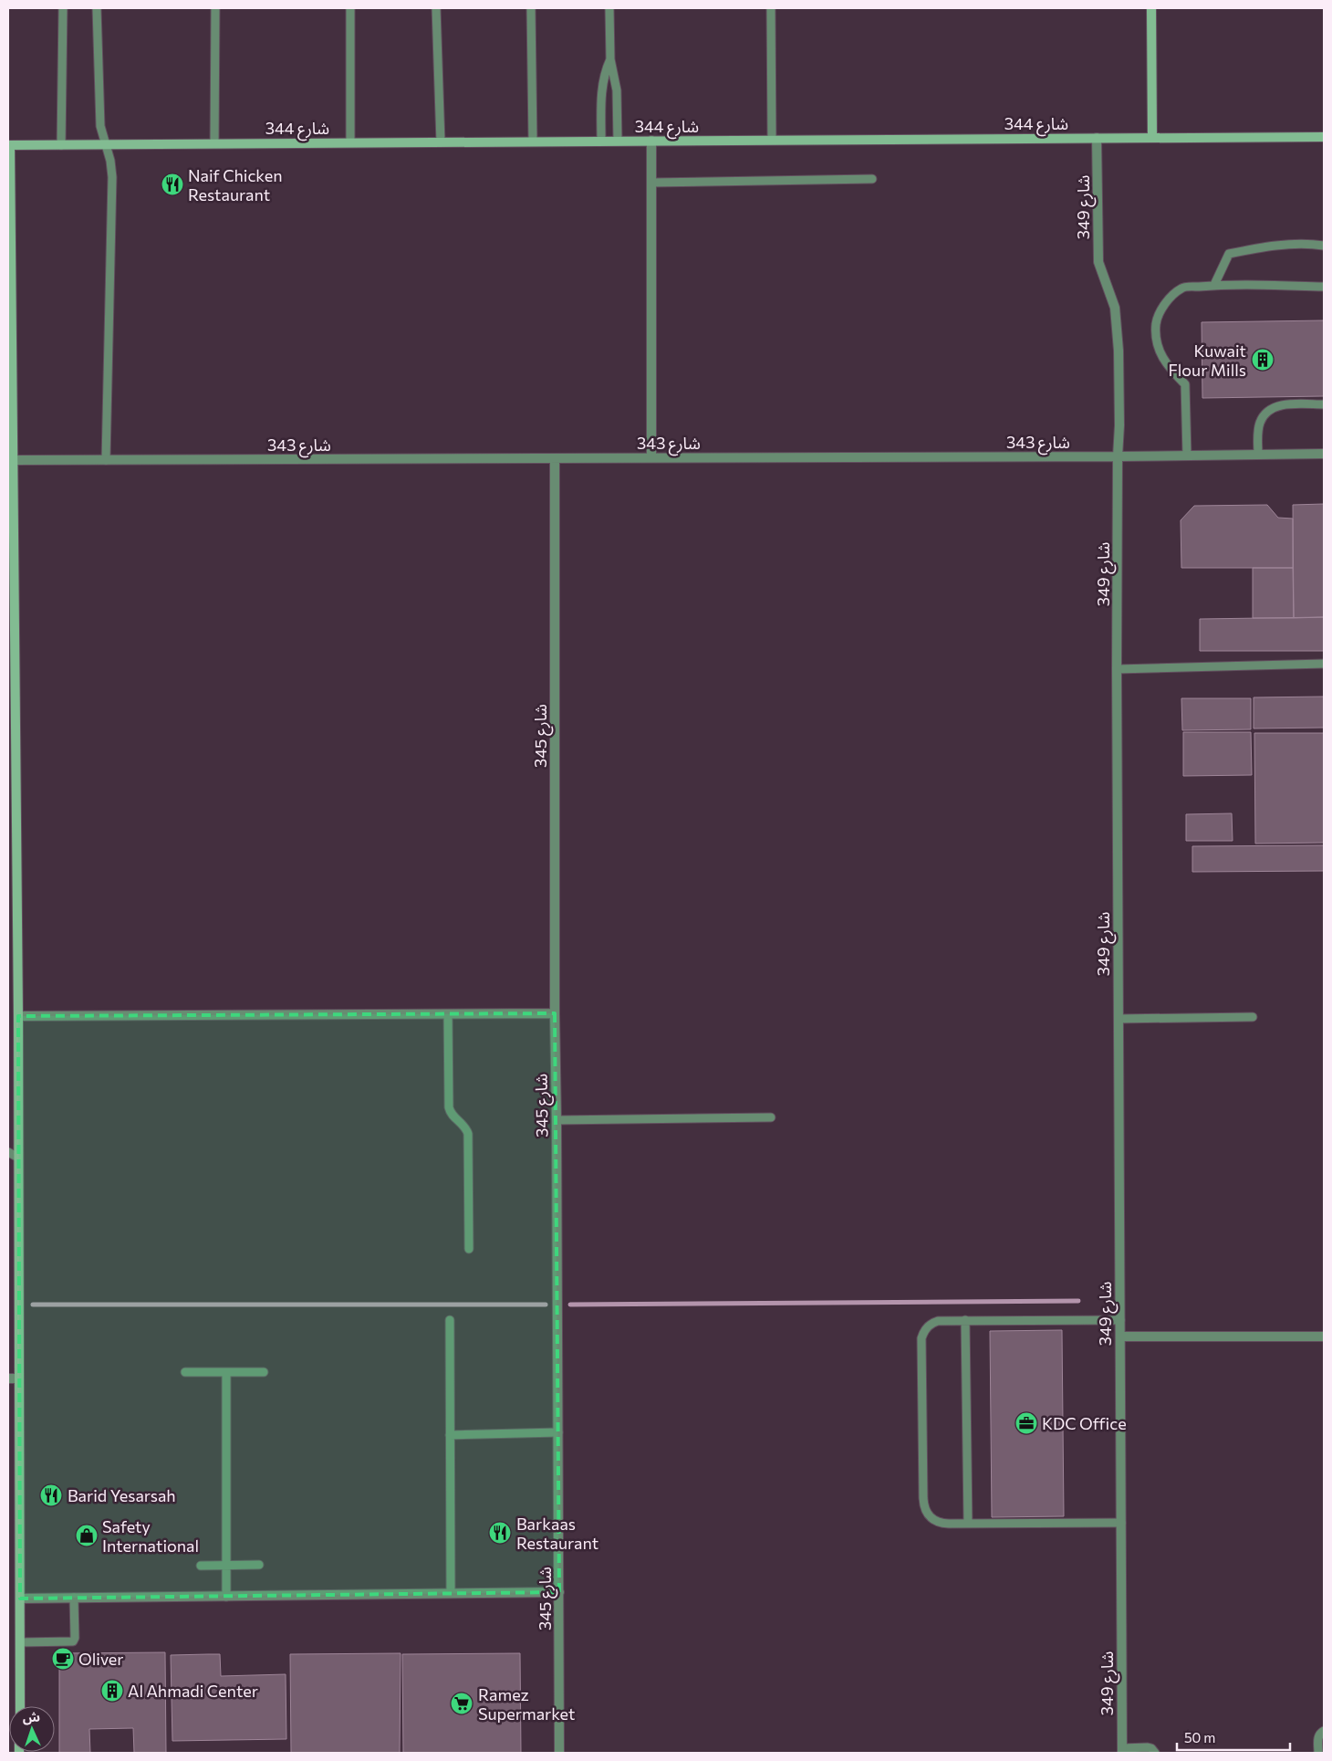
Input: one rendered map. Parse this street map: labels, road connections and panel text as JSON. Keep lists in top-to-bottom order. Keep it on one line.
{"streets":{"main road":["شارع 344"],"street":["شارع 349","شارع 343","شارع 345"]},"crossings":[["شارع 344","شارع 349"],["شارع 349","شارع 343"],["شارع 343","شارع 345"]],"places":{"restaurant":["Naif Chicken Restaurant","Barid Yesarsah","Barkaas Restaurant"],"building":["Kuwait Flour Mills","Al Ahmadi Center"],"office":["KDC Office"],"shop":["Safety International"],"cafe":["Oliver"],"supermarket":["Ramez Supermarket"]},"scale_bar":"50 m","north":"top"}
